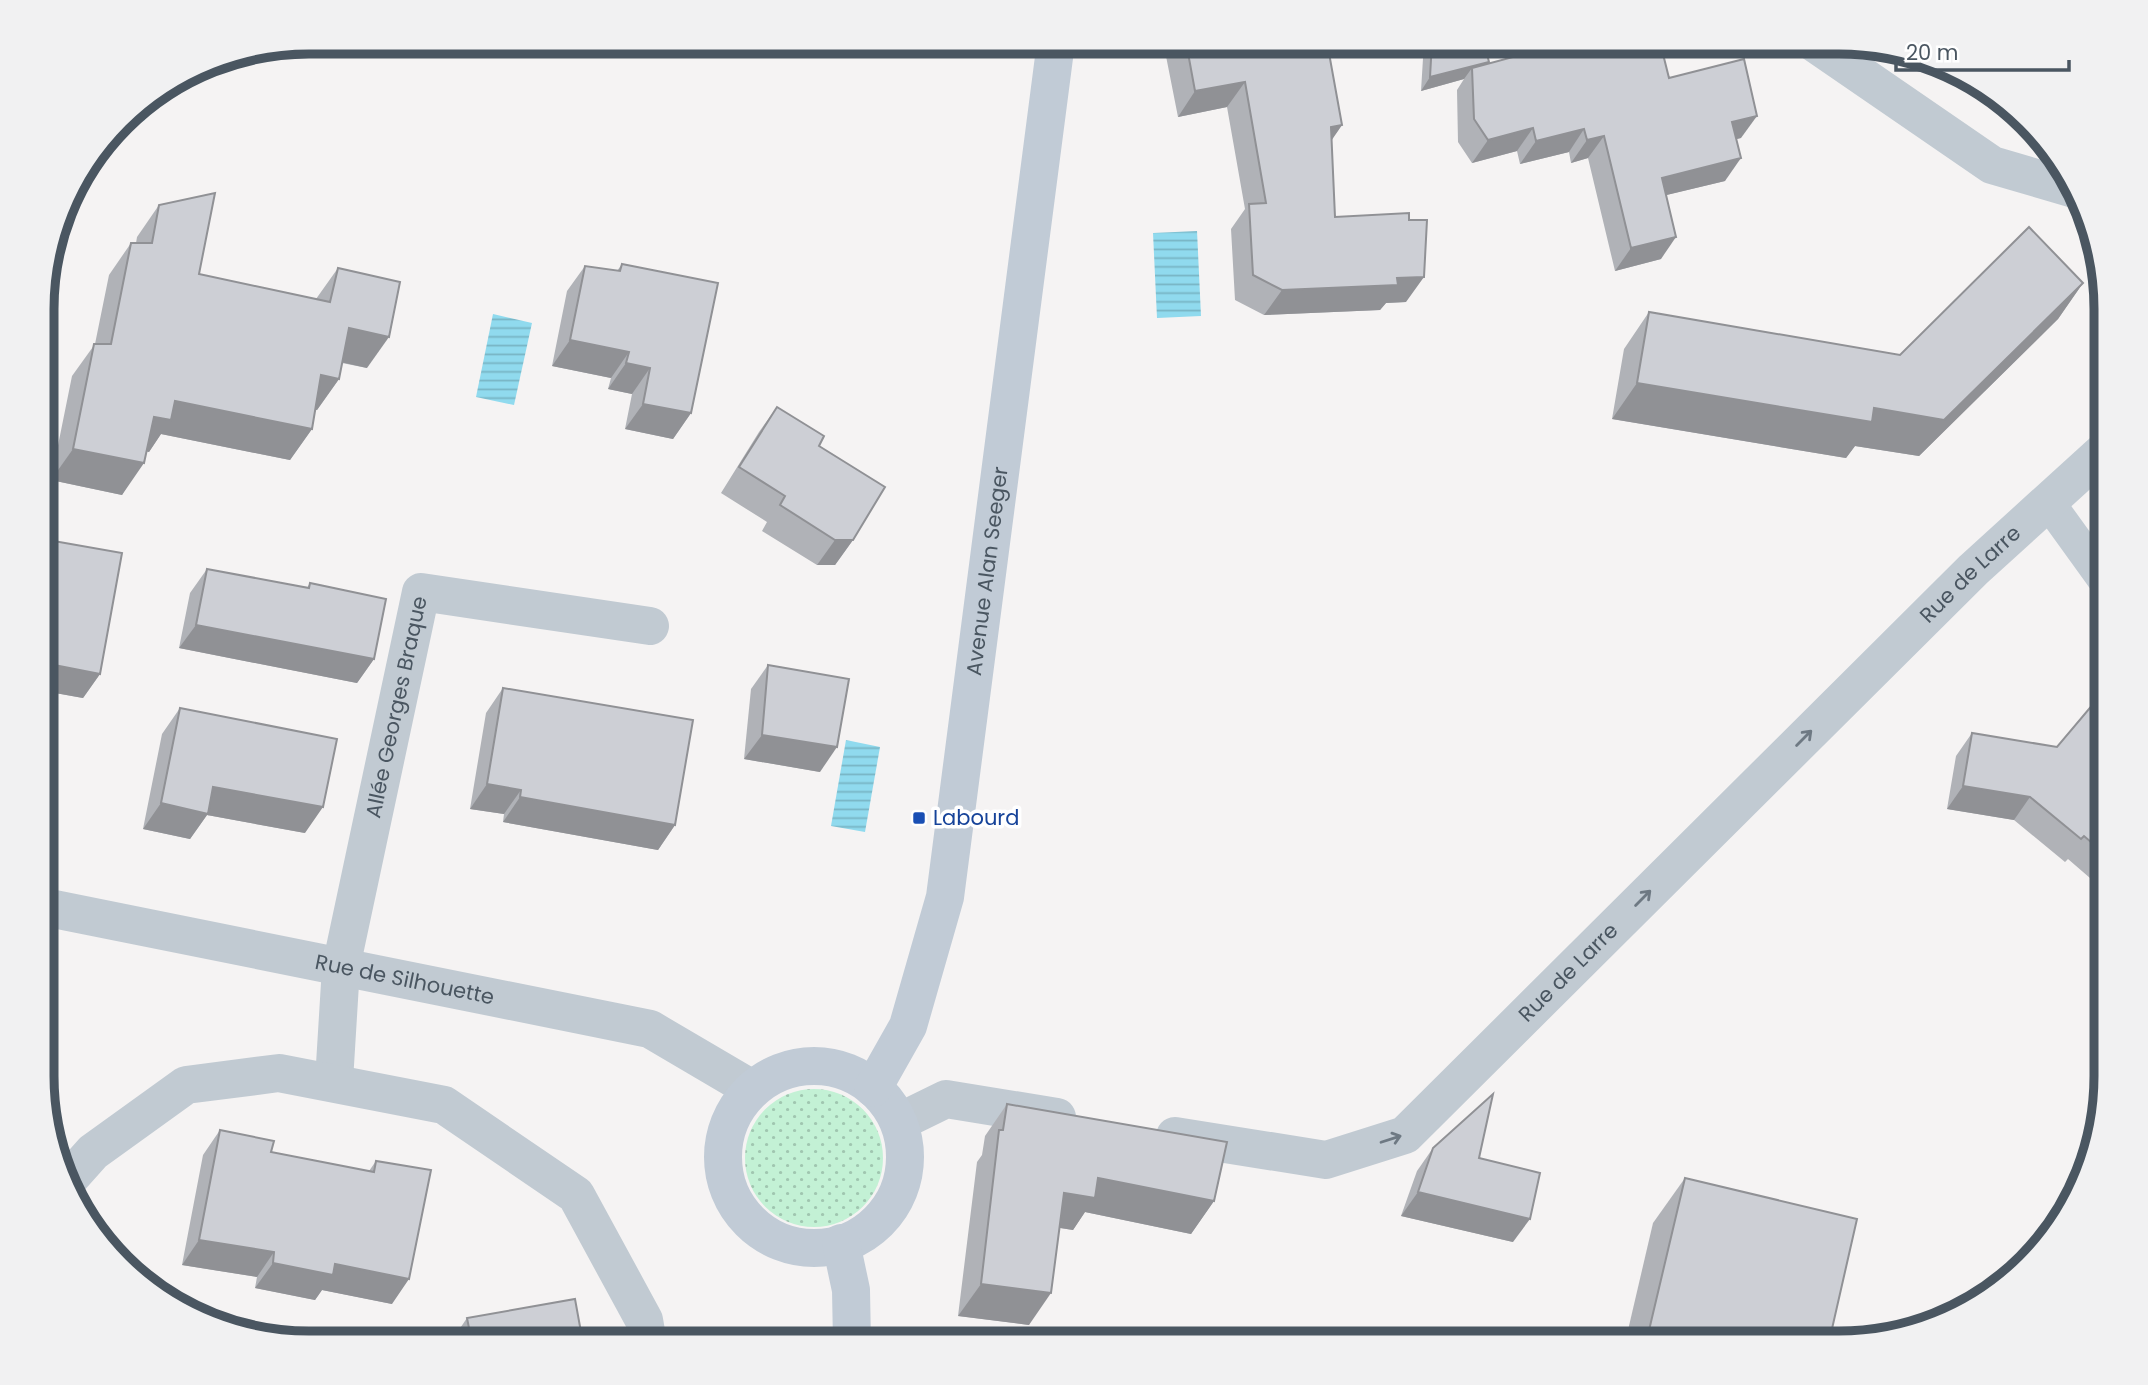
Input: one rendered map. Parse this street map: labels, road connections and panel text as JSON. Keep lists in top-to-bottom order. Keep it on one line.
{"streets":{"main road":["Avenue Alan Seeger"],"street":["Rue de Larre","Allée Georges Braque","Rue de Silhouette"]},"crossings":[["Avenue Alan Seeger","Rue de Silhouette"],["Allée Georges Braque","Rue de Silhouette"]],"one_way":["Rue de Larre"],"places":{"transit":["Labourd"]},"scale_bar":"20 m"}
